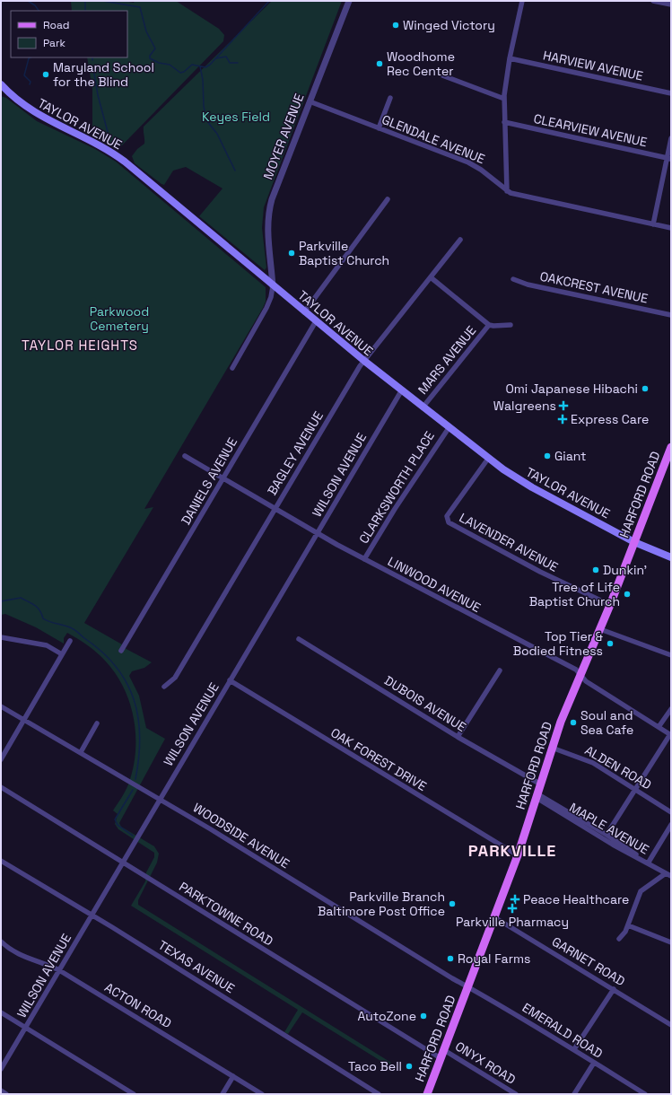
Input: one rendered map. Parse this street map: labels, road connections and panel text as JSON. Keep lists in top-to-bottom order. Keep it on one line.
{"streets":{"main road":["TAYLOR AVENUE","HARFORD ROAD"],"street":["HARVIEW AVENUE","CLEARVIEW AVENUE","MOYER AVENUE","GLENDALE AVENUE","OAKCREST AVENUE","MARS AVENUE","BAGLEY AVENUE","WILSON AVENUE","DANIELS AVENUE","CLARKSWORTH PLACE","LAVENDER AVENUE","LINWOOD AVENUE","DUBOIS AVENUE","OAK FOREST DRIVE","ALDEN ROAD","MAPLE AVENUE","WOODSIDE AVENUE","PARKTOWNE ROAD","GARNET ROAD","TEXAS AVENUE","ACTON ROAD","EMERALD ROAD","ONYX ROAD"]},"crossings":[["TAYLOR AVENUE","MOYER AVENUE"],["TAYLOR AVENUE","MARS AVENUE"],["TAYLOR AVENUE","BAGLEY AVENUE"],["TAYLOR AVENUE","WILSON AVENUE"],["TAYLOR AVENUE","DANIELS AVENUE"],["TAYLOR AVENUE","CLARKSWORTH PLACE"],["TAYLOR AVENUE","HARFORD ROAD"],["TAYLOR AVENUE","LAVENDER AVENUE"],["MOYER AVENUE","GLENDALE AVENUE"],["BAGLEY AVENUE","LINWOOD AVENUE"],["WILSON AVENUE","LINWOOD AVENUE"],["WILSON AVENUE","OAK FOREST DRIVE"],["WILSON AVENUE","WOODSIDE AVENUE"],["WILSON AVENUE","PARKTOWNE ROAD"],["WILSON AVENUE","TEXAS AVENUE"],["WILSON AVENUE","ACTON ROAD"],["DANIELS AVENUE","LINWOOD AVENUE"],["CLARKSWORTH PLACE","LINWOOD AVENUE"],["HARFORD ROAD","LAVENDER AVENUE"],["HARFORD ROAD","LINWOOD AVENUE"],["HARFORD ROAD","DUBOIS AVENUE"],["HARFORD ROAD","OAK FOREST DRIVE"],["HARFORD ROAD","ALDEN ROAD"],["HARFORD ROAD","MAPLE AVENUE"],["HARFORD ROAD","WOODSIDE AVENUE"],["HARFORD ROAD","PARKTOWNE ROAD"],["HARFORD ROAD","GARNET ROAD"],["HARFORD ROAD","EMERALD ROAD"],["HARFORD ROAD","ONYX ROAD"],["WOODSIDE AVENUE","EMERALD ROAD"]],"districts":["TAYLOR HEIGHTS","PARKVILLE"],"parks":["Keyes Field","Parkwood Cemetery"],"places":{"other":["Winged Victory","Woodhome Rec Center","Maryland School for the Blind","Parkville Baptist Church","Omi Japanese Hibachi","Giant","Dunkin'","Tree of Life Baptist Church","Top Tier & Bodied Fitness","Soul and Sea Cafe","Parkville Branch Baltimore Post Office","Royal Farms","AutoZone","Taco Bell"],"health":["Walgreens","Express Care","Peace Healthcare","Parkville Pharmacy"]},"legend":["Road","Park"]}
